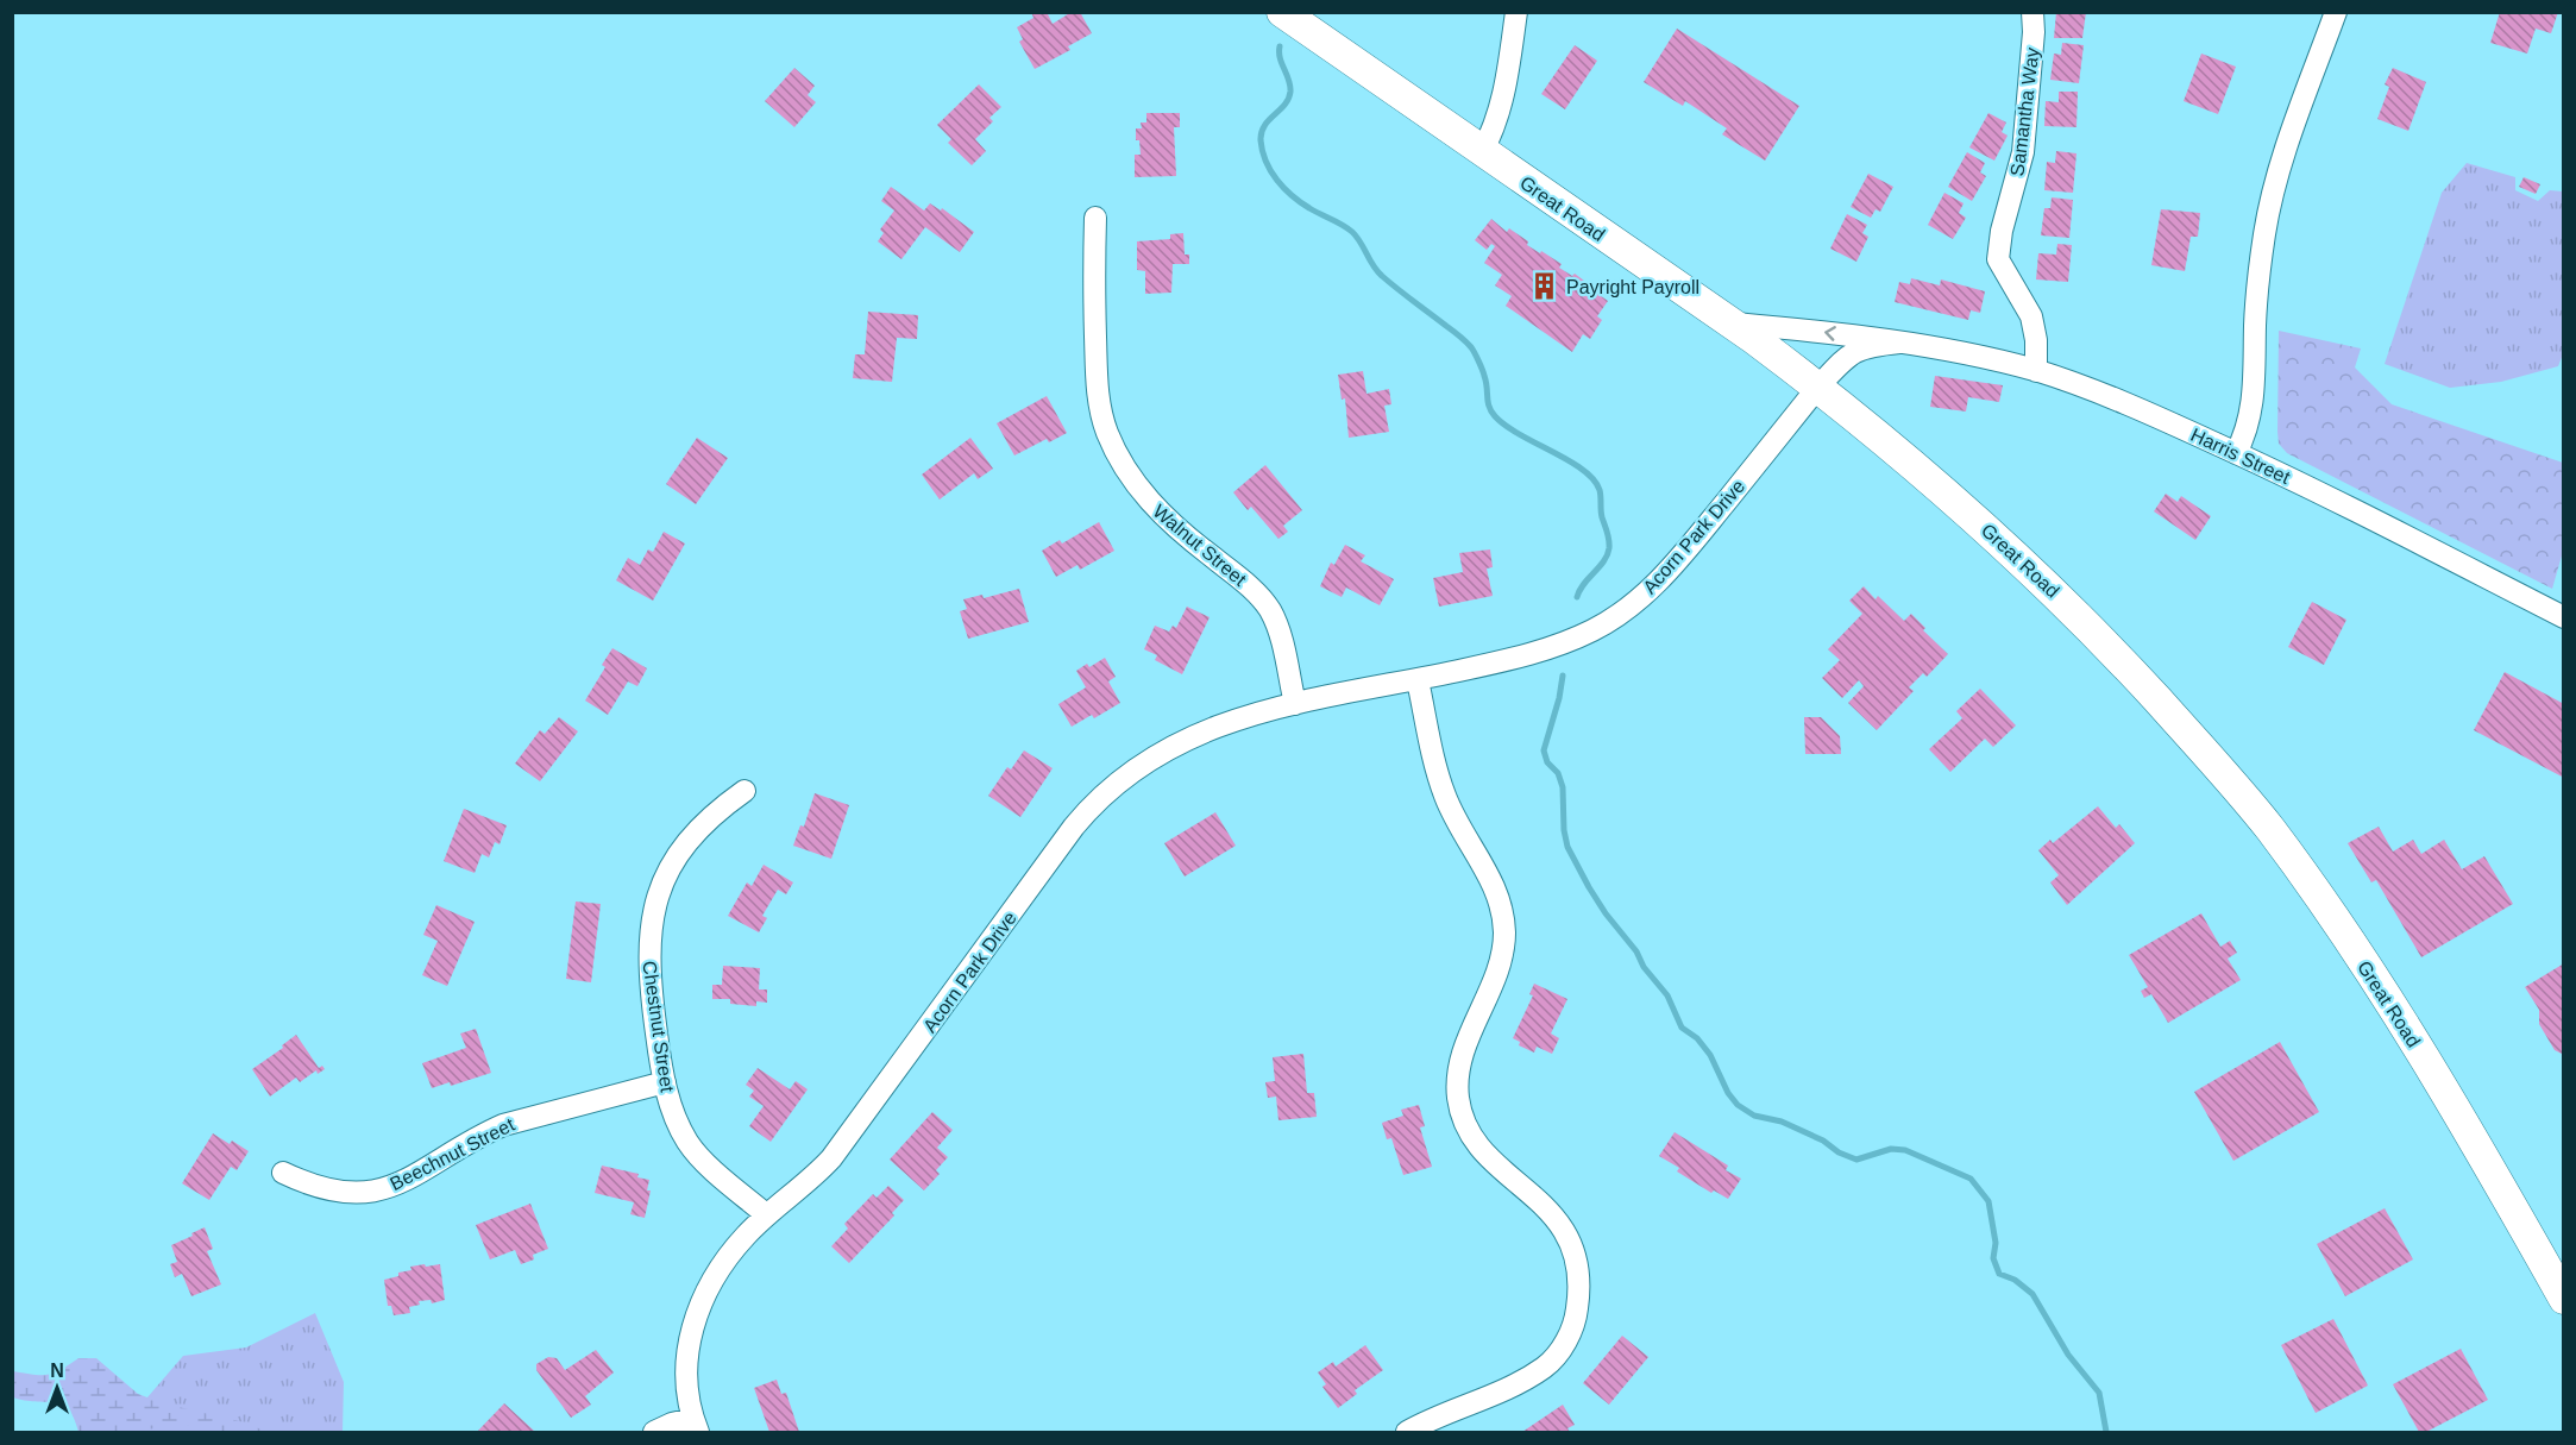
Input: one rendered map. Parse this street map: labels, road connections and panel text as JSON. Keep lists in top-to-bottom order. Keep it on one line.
{"streets":{"main road":["Great Road"],"street":["Samantha Way","Harris Street","Acorn Park Drive","Walnut Street","Chestnut Street","Beechnut Street"]},"crossings":[["Samantha Way","Harris Street"],["Great Road","Harris Street"],["Great Road","Acorn Park Drive"],["Harris Street","Acorn Park Drive"],["Acorn Park Drive","Walnut Street"],["Acorn Park Drive","Chestnut Street"],["Chestnut Street","Beechnut Street"]],"places":{"building":["Payright Payroll"]},"north":"top"}
